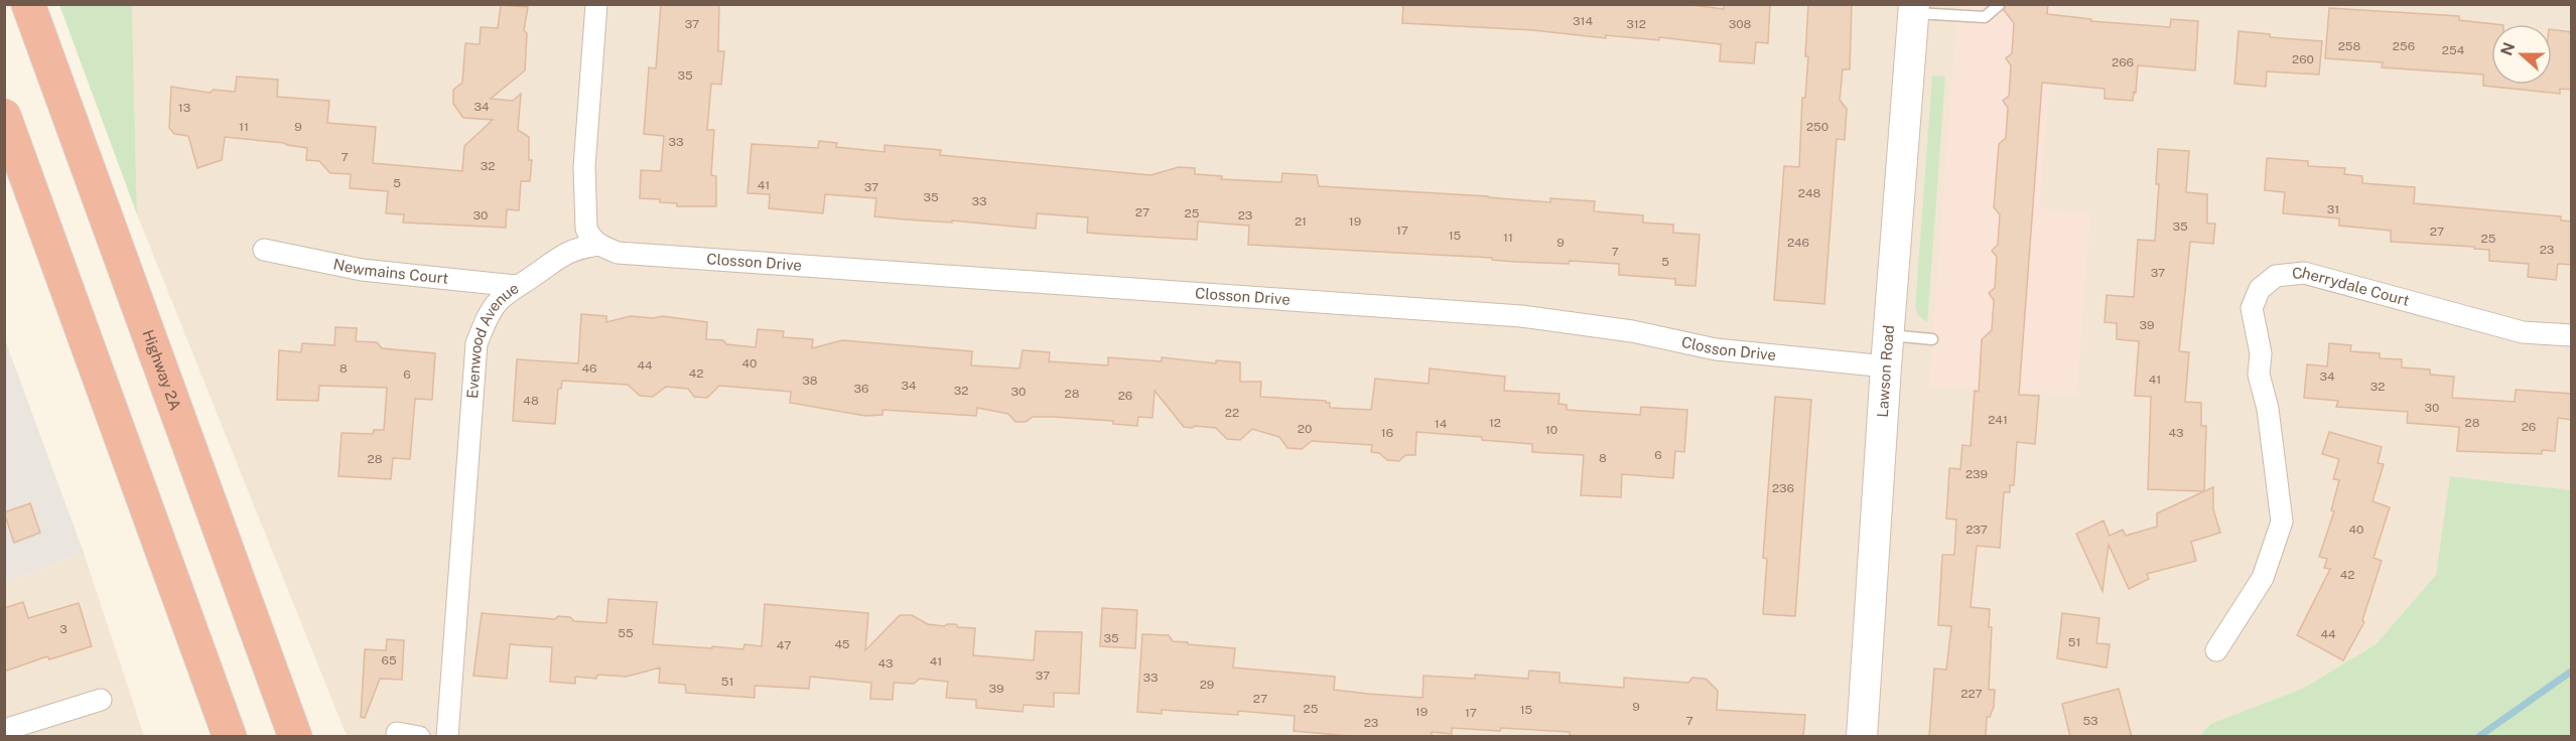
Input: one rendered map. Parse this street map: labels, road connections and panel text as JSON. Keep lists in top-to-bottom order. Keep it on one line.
{"streets":{"highway":["Highway 2A"],"street":["Closson Drive","Newmains Court","Cherrydale Court","Evenwood Avenue","Lawson Road"]},"crossings":[["Closson Drive","Evenwood Avenue"],["Closson Drive","Lawson Road"],["Newmains Court","Evenwood Avenue"]],"house_numbers":["314","37","312","308","258","256","254","260","266","35","34","13","11","9","250","33","7","32","5","41","37","248","35","33","31","27","25","30","23","21","19","35","17","27","15","11","25","9","246","23","7","5","37","39","40","44","8","46","42","6","34","41","38","34","32","36","32","30","28","26","48","30","22","241","12","28","14","26","20","10","16","43","6","8","28","239","236","237","40","42","3","55","44","35","51","45","47","65","41","43","37","33","51","29","39","227","27","9","25","15","19","17","7","53","23"],"north":"left"}
